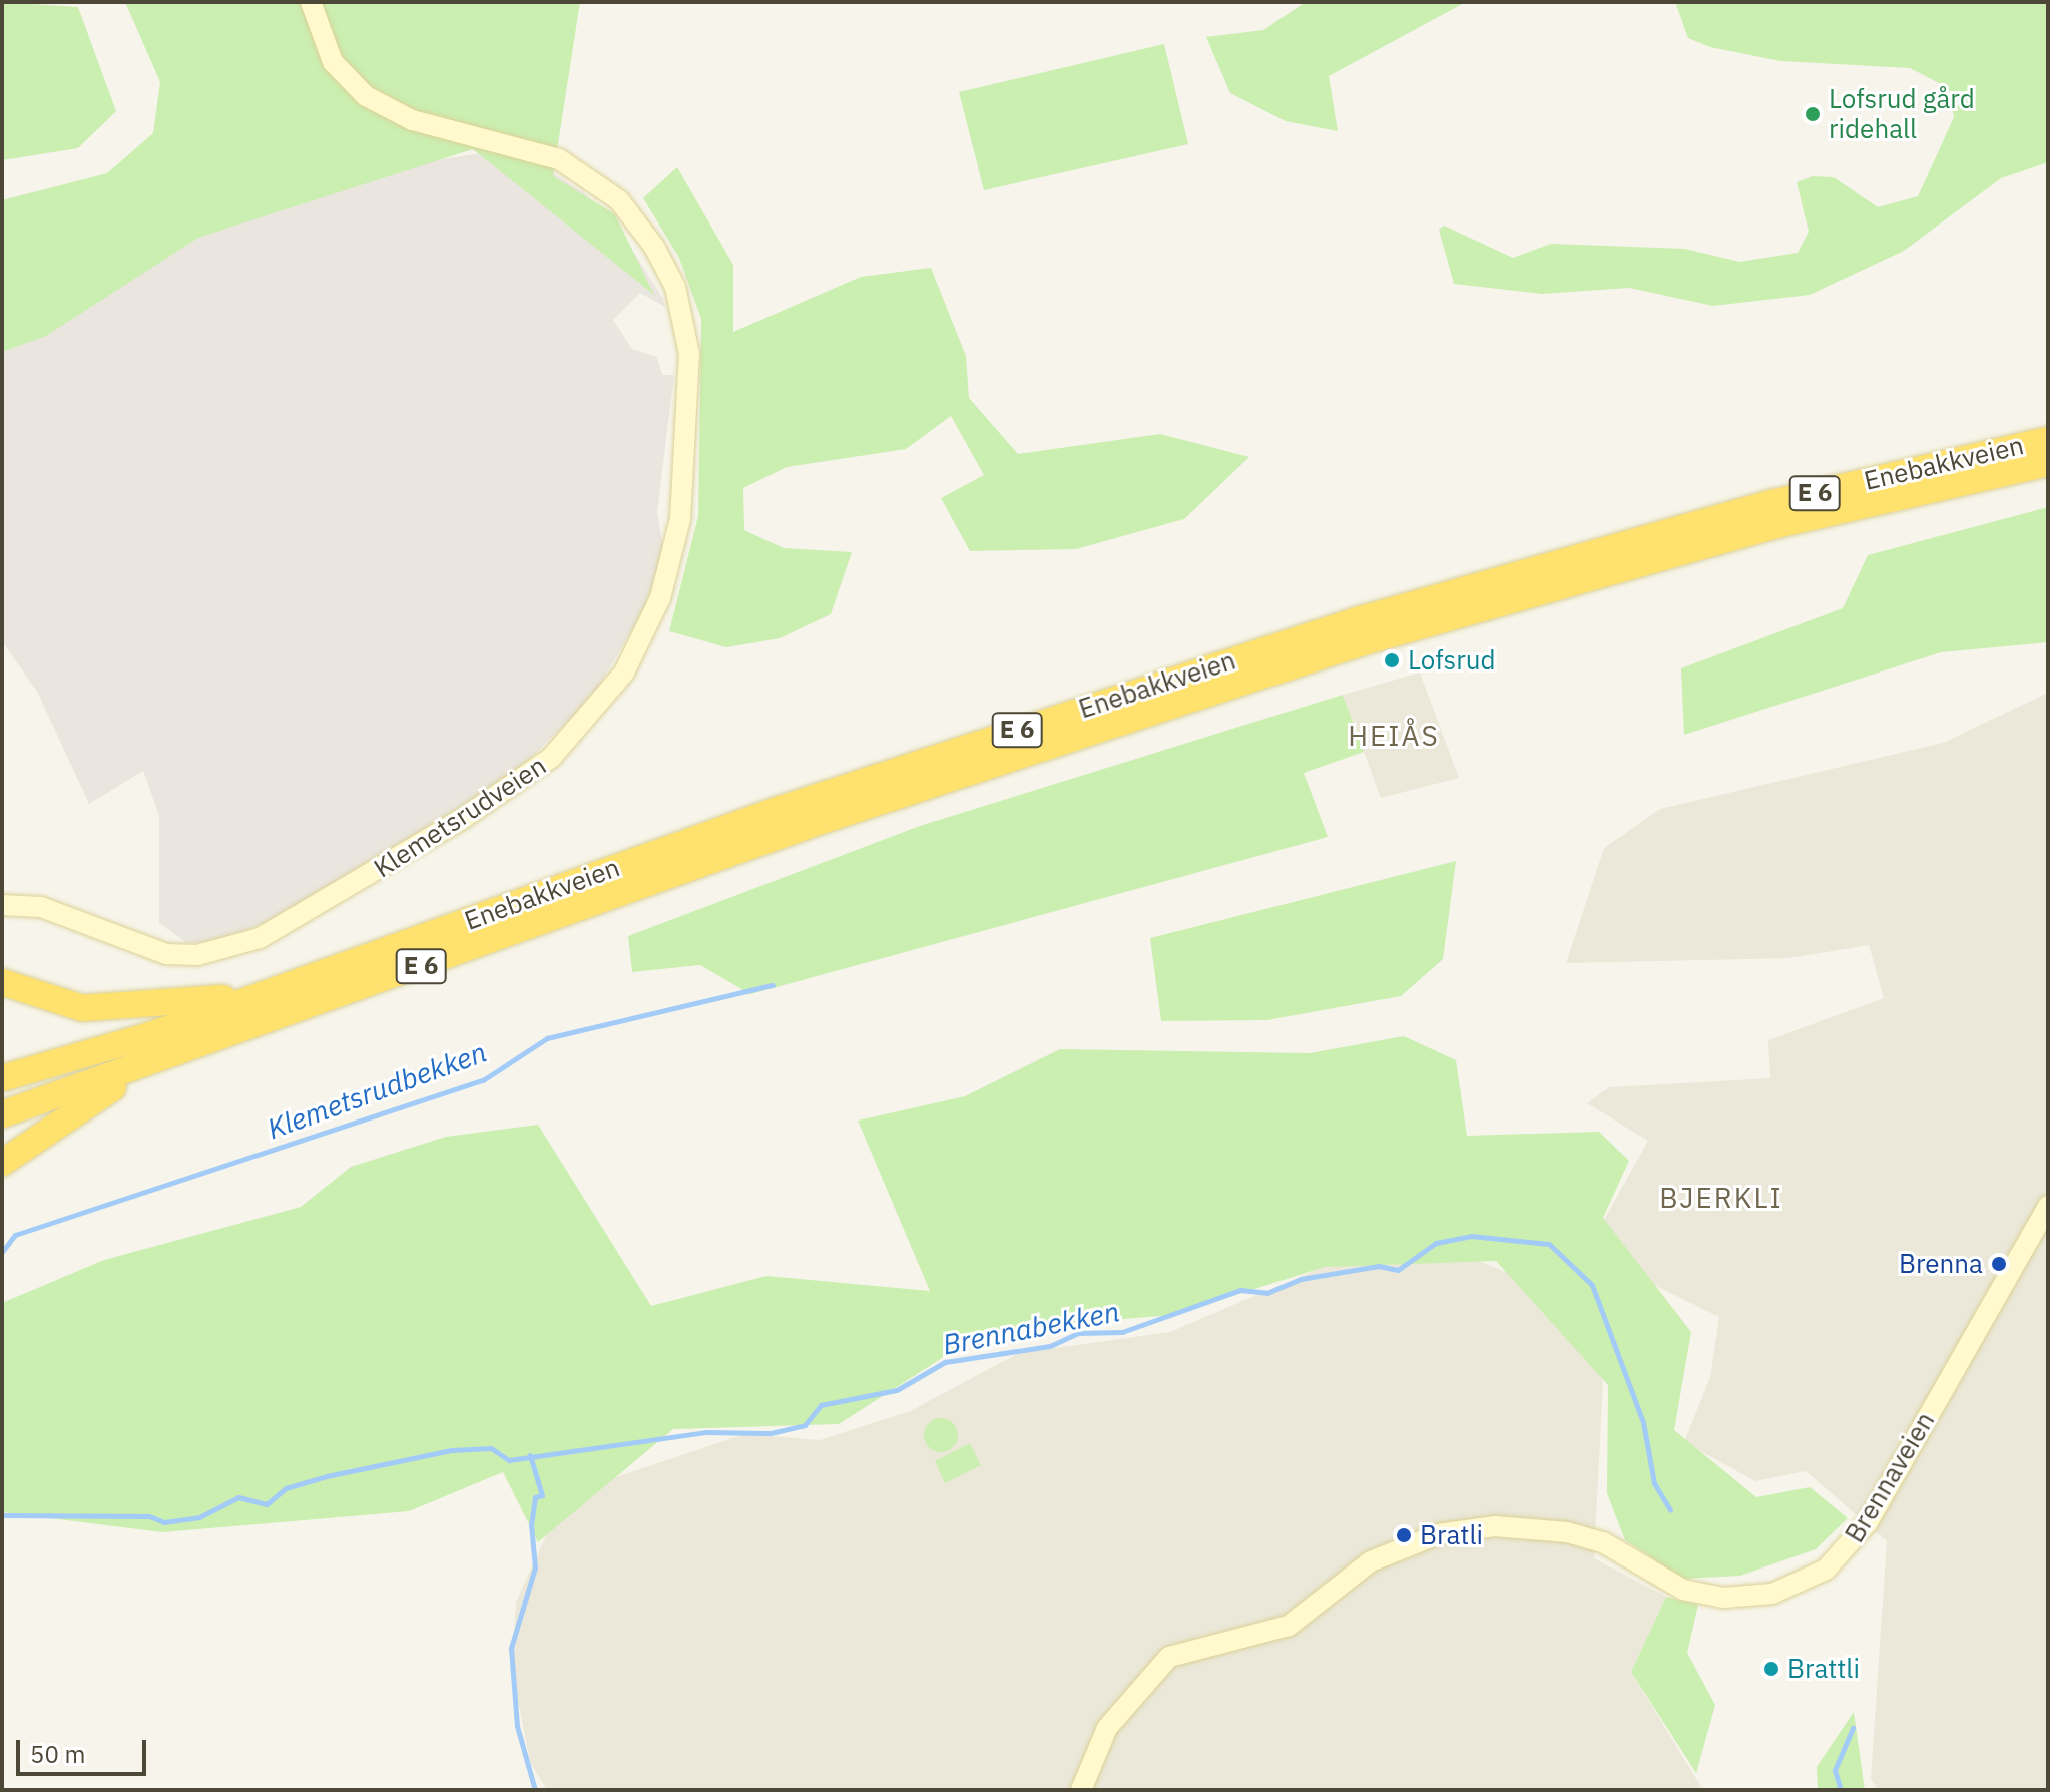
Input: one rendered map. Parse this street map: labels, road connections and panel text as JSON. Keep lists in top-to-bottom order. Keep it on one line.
{"streets":{"highway":["Enebakkveien","E 6"],"street":["Klemetsrudveien","Brennaveien"]},"crossings":[["Enebakkveien","E 6"]],"districts":["HEIÅS","BJERKLI"],"water":["Klemetsrudbekken","Brennabekken"],"places":["Lofsrud gård ridehall","Lofsrud","Brenna","Bratli","Brattli"],"scale_bar":"50 m"}
